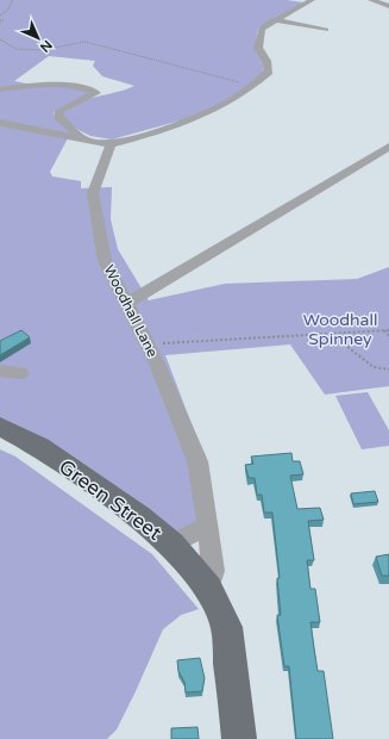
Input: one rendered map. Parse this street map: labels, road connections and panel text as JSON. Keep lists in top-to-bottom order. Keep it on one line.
{"streets":{"main road":["Green Street"],"street":["Woodhall Lane"]},"crossings":[["Woodhall Lane","Green Street"]],"parks":["Woodhall Spinney"],"north":"bottom right"}
